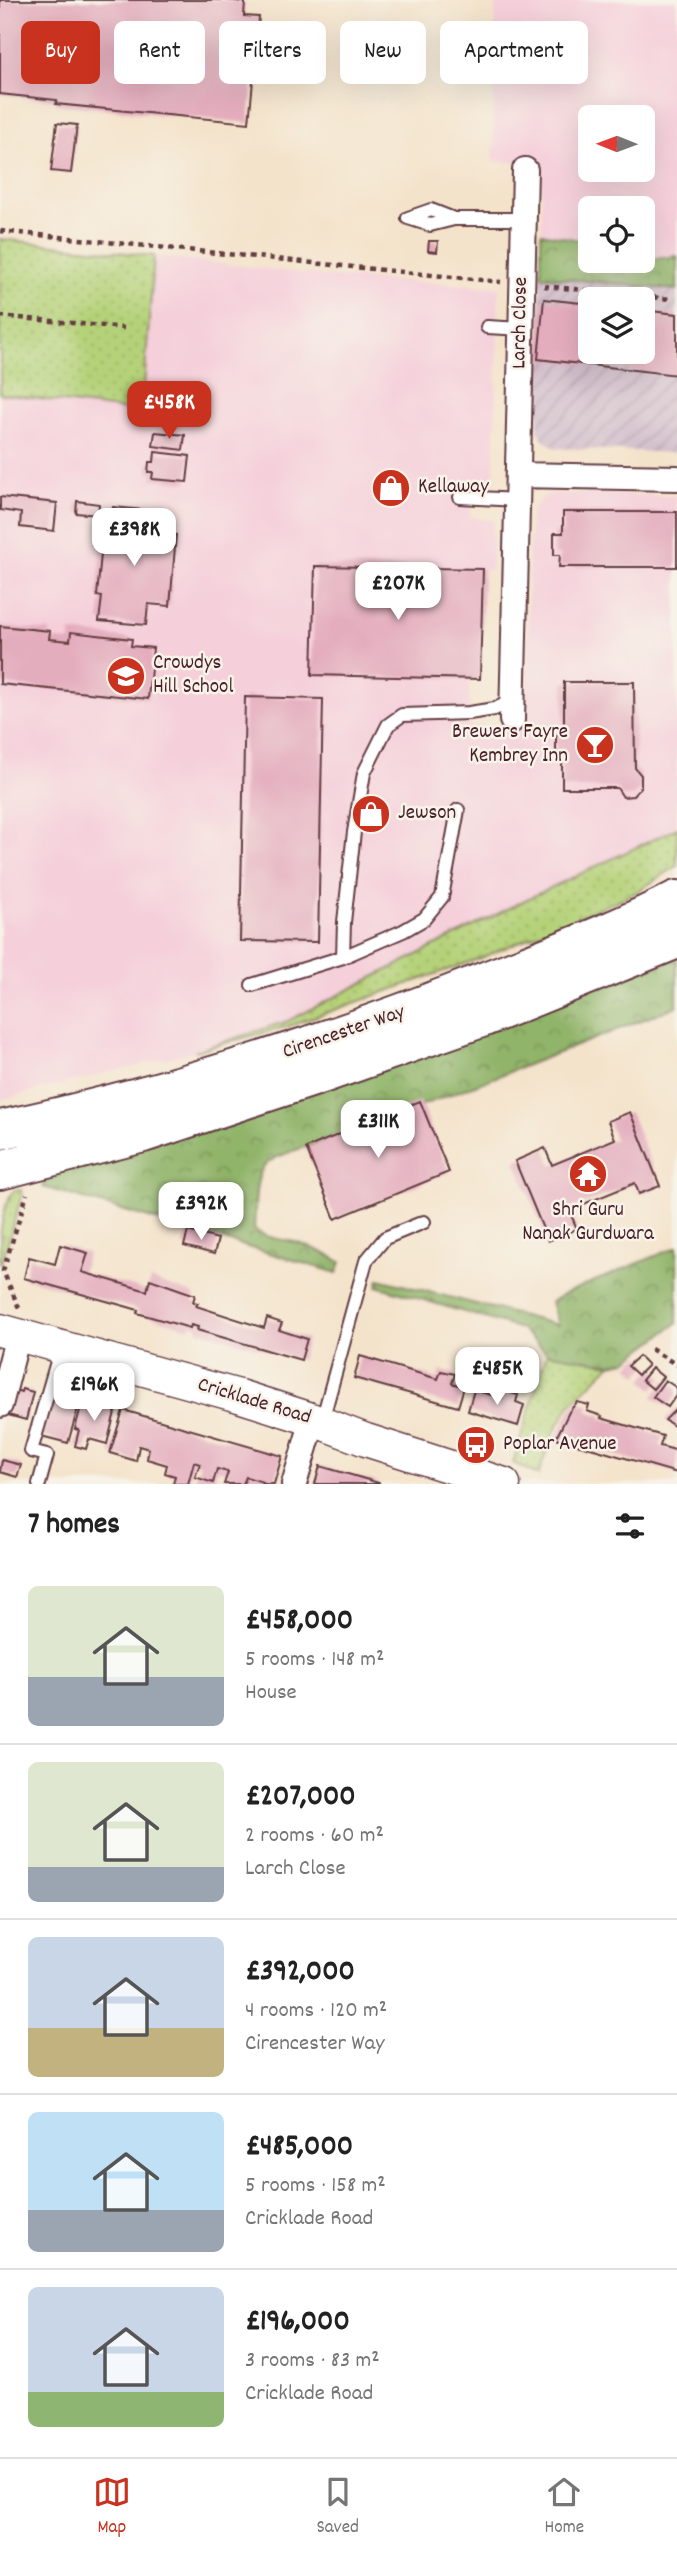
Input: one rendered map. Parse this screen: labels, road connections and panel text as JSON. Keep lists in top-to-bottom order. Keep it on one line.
{"streets":{"main road":["Cirencester Way"],"street":["Larch Close","Cricklade Road"]},"places":{"shop":["Kellaway","Jewson"],"school or university":["Crowdys Hill School"],"bar":["Brewers Fayre Kembrey Inn"],"temple":["Shri Guru Nanak Gurdwara"],"bus stop":["Poplar Avenue"]},"north":"left","page":{"chip":["Buy","Rent","Filters","New","Apartment"],"price":["£458K","£398K","£207K","£311K","£392K","£485K","£196K"],"heading":"7 homes","list":[{"name":"£458,000","note":"5 rooms · 148 m² · House"},{"name":"£207,000","note":"2 rooms · 60 m² · Larch Close"},{"name":"£392,000","note":"4 rooms · 120 m² · Cirencester Way"},{"name":"£485,000","note":"5 rooms · 158 m² · Cricklade Road"},{"name":"£196,000","note":"3 rooms · 83 m² · Cricklade Road"}],"tabs":["Map","Saved","Home"]}}
